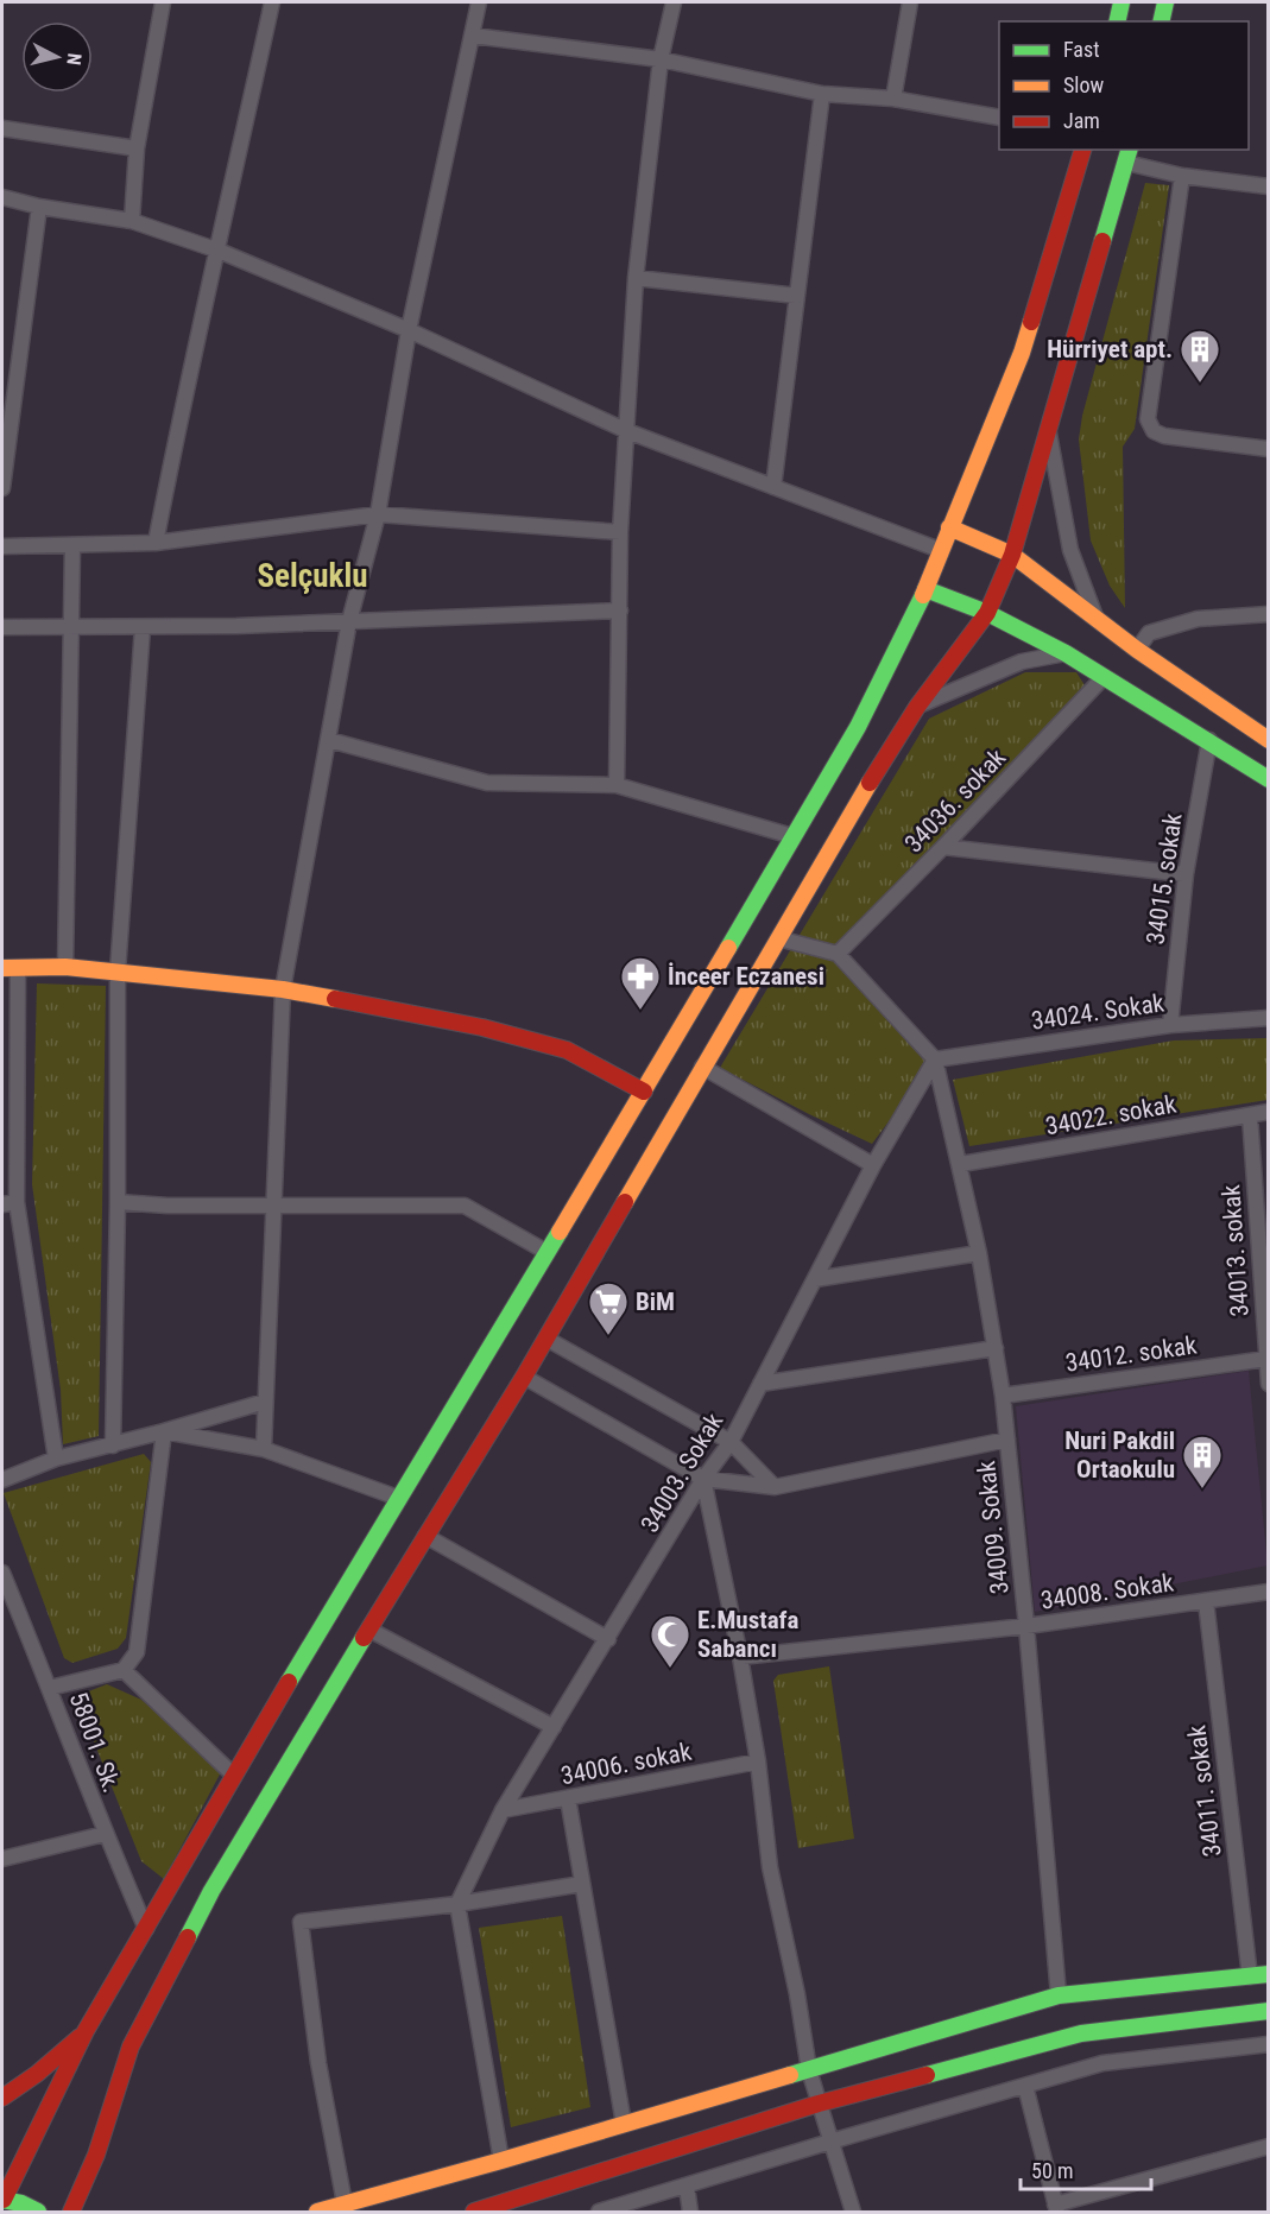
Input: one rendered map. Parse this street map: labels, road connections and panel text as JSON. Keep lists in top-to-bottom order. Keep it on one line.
{"streets":{"street":["34036. sokak","34015. sokak","34024. Sokak","34022. sokak","34013. sokak","34012. sokak","34003. Sokak","34009. Sokak","34008. Sokak","58001. Sk.","34006. sokak","34011. sokak"]},"crossings":[["34015. sokak","34024. Sokak"],["34024. Sokak","34003. Sokak"],["34024. Sokak","34009. Sokak"],["34022. sokak","34013. sokak"],["34022. sokak","34009. Sokak"],["34013. sokak","34012. sokak"],["34012. sokak","34009. Sokak"],["34003. Sokak","34009. Sokak"],["34003. Sokak","34006. sokak"],["34009. Sokak","34008. Sokak"],["34008. Sokak","34011. sokak"]],"districts":["Selçuklu"],"places":{"building":["Hürriyet apt.","Nuri Pakdil Ortaokulu"],"pharmacy":["İnceer Eczanesi"],"supermarket":["BiM"],"mosque":["E.Mustafa Sabancı"]},"legend":["Fast","Slow","Jam"],"scale_bar":"50 m","north":"right"}
